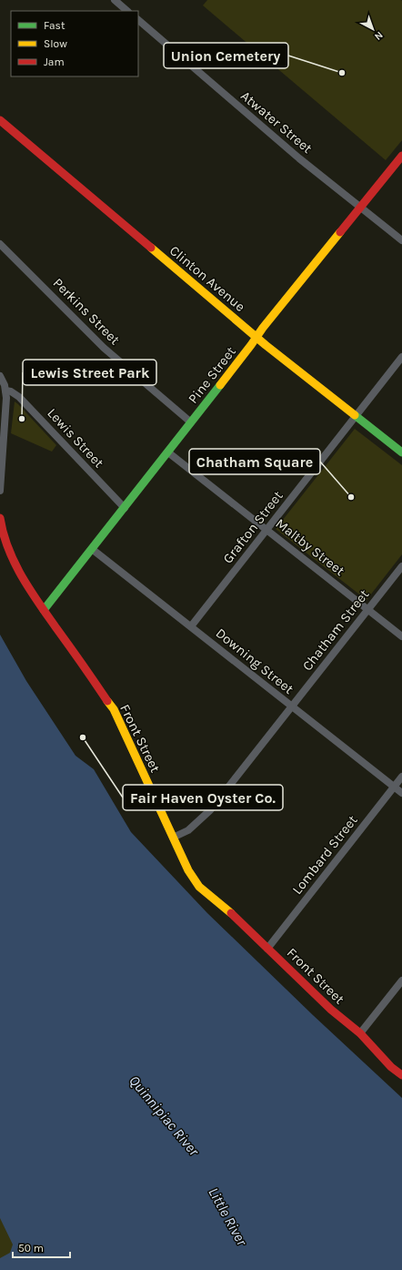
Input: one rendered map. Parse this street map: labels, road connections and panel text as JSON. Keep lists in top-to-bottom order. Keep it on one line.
{"streets":{"street":["Atwater Street","Clinton Avenue","Perkins Street","Pine Street","Lewis Street","Grafton Street","Maltby Street","Chatham Street","Downing Street","Front Street","Lombard Street"]},"crossings":[["Atwater Street","Pine Street"],["Clinton Avenue","Pine Street"],["Clinton Avenue","Grafton Street"],["Perkins Street","Pine Street"],["Pine Street","Lewis Street"],["Pine Street","Maltby Street"],["Pine Street","Downing Street"],["Pine Street","Front Street"],["Grafton Street","Maltby Street"],["Grafton Street","Downing Street"],["Maltby Street","Chatham Street"],["Chatham Street","Downing Street"],["Chatham Street","Front Street"],["Downing Street","Lombard Street"],["Front Street","Lombard Street"]],"water":["Quinnipiac River","Little River"],"places":["Union Cemetery","Lewis Street Park","Chatham Square","Fair Haven Oyster Co."],"legend":["Fast","Slow","Jam"],"scale_bar":"50 m","north":"bottom right"}
